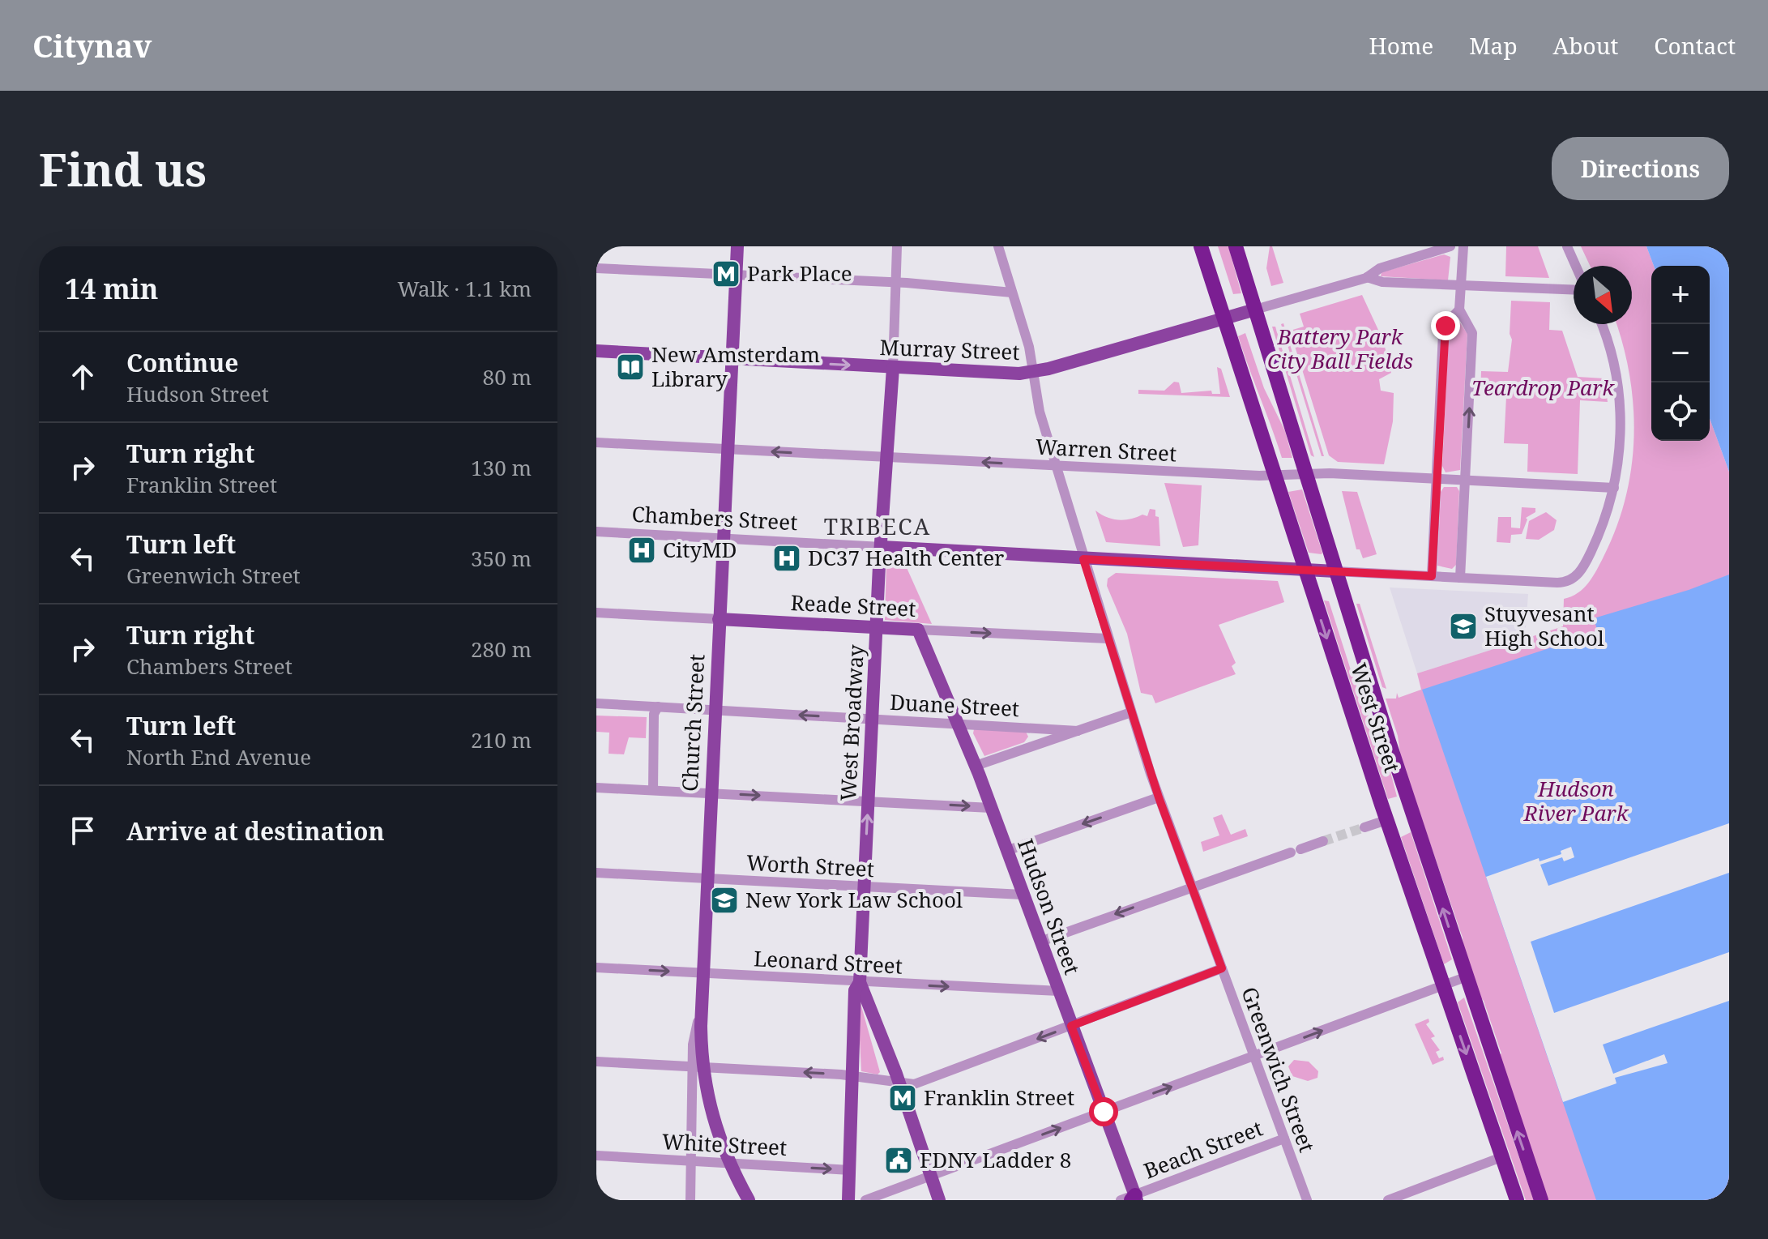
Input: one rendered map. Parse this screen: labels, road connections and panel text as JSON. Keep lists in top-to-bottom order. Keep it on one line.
{"streets":{"highway":["West Street"],"main road":["Murray Street","Chambers Street","Reade Street","Church Street","West Broadway","Hudson Street"],"street":["Warren Street","Duane Street","Worth Street","Leonard Street","Greenwich Street","White Street","Beach Street"]},"crossings":[["Murray Street","West Street"],["Murray Street","Church Street"],["Murray Street","West Broadway"],["Murray Street","Greenwich Street"],["Warren Street","Chambers Street"],["Warren Street","West Street"],["Warren Street","Church Street"],["Warren Street","West Broadway"],["Warren Street","Greenwich Street"],["Chambers Street","West Street"],["Chambers Street","Church Street"],["Chambers Street","West Broadway"],["Chambers Street","Greenwich Street"],["Reade Street","Church Street"],["Reade Street","West Broadway"],["Reade Street","Hudson Street"],["Reade Street","Greenwich Street"],["Duane Street","Church Street"],["Duane Street","West Broadway"],["Duane Street","Hudson Street"],["Duane Street","Greenwich Street"],["Church Street","Worth Street"],["Church Street","Leonard Street"],["Church Street","White Street"],["West Broadway","Worth Street"],["West Broadway","Leonard Street"],["West Broadway","White Street"],["Worth Street","Hudson Street"],["Hudson Street","Leonard Street"],["Hudson Street","Beach Street"],["Greenwich Street","Beach Street"]],"one_way":["Reade Street","White Street"],"districts":["TRIBECA"],"parks":["Battery Park City Ball Fields","Teardrop Park","Hudson River Park"],"places":{"metro station":["Park Place","Franklin Street"],"library":["New Amsterdam Library"],"hospital":["CityMD","DC37 Health Center"],"school or university":["Stuyvesant High School","New York Law School"],"public building":["FDNY Ladder 8"]},"north":"bottom right","page":{"header":"Citynav","nav":["Home","Map","About","Contact"],"buttons":"Directions","title":"Find us","heading":["14 min","Walk · 1.1 km"],"map_buttons":["+","−"],"list":[["Continue","Hudson Street","80 m"],["Turn right","Franklin Street","130 m"],["Turn left","Greenwich Street","350 m"],["Turn right","Chambers Street","280 m"],["Turn left","North End Avenue","210 m"],"Arrive at destination"]}}
